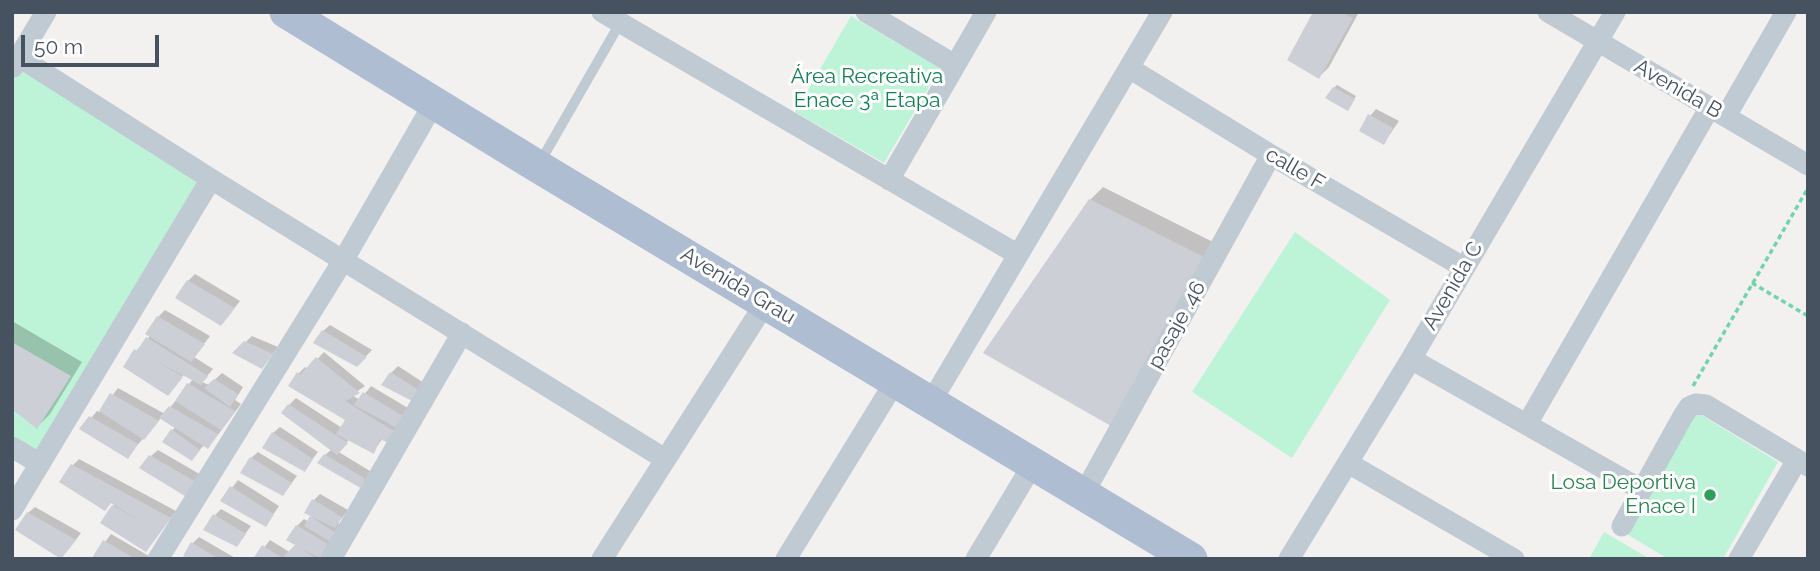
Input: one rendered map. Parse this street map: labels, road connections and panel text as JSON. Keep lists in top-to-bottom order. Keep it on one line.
{"streets":{"main road":["Avenida Grau"],"street":["Avenida B","calle F","Avenida C","pasaje .46"]},"crossings":[["Avenida B","Avenida C"],["calle F","Avenida C"],["calle F","pasaje .46"],["Avenida Grau","pasaje .46"]],"parks":["Área Recreativa Enace 3ª Etapa"],"places":["Losa Deportiva Enace I"],"scale_bar":"50 m"}
